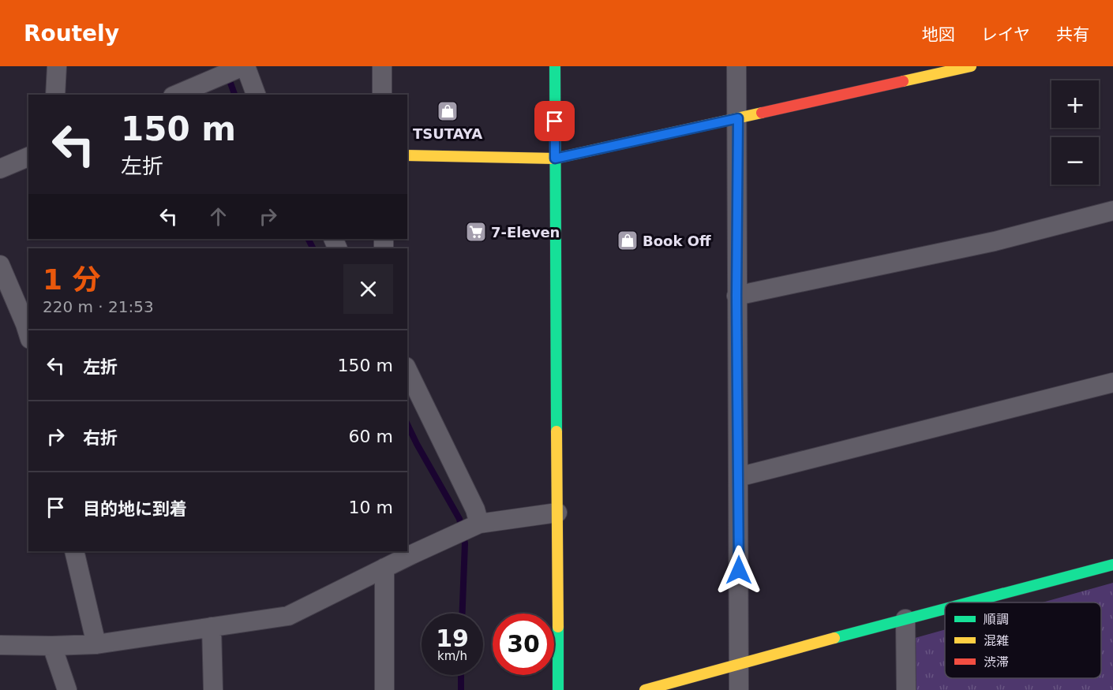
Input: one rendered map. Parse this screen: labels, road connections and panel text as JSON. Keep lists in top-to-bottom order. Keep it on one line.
{"places":{"shop":["TSUTAYA","Book Off"],"supermarket":["7-Eleven"]},"legend":["順調","混雑","渋滞"],"page":{"header":"Routely","nav":["地図","レイヤ","共有"],"map_buttons":["+","−"],"turn":["150 m","左折"],"heading":["1 分","220 m · 21:53"],"list":[{"name":"左折","value":"150 m"},{"name":"右折","value":"60 m"},{"name":"目的地に到着","value":"10 m"}],"speed":"19 km/h","limit":"30"}}
